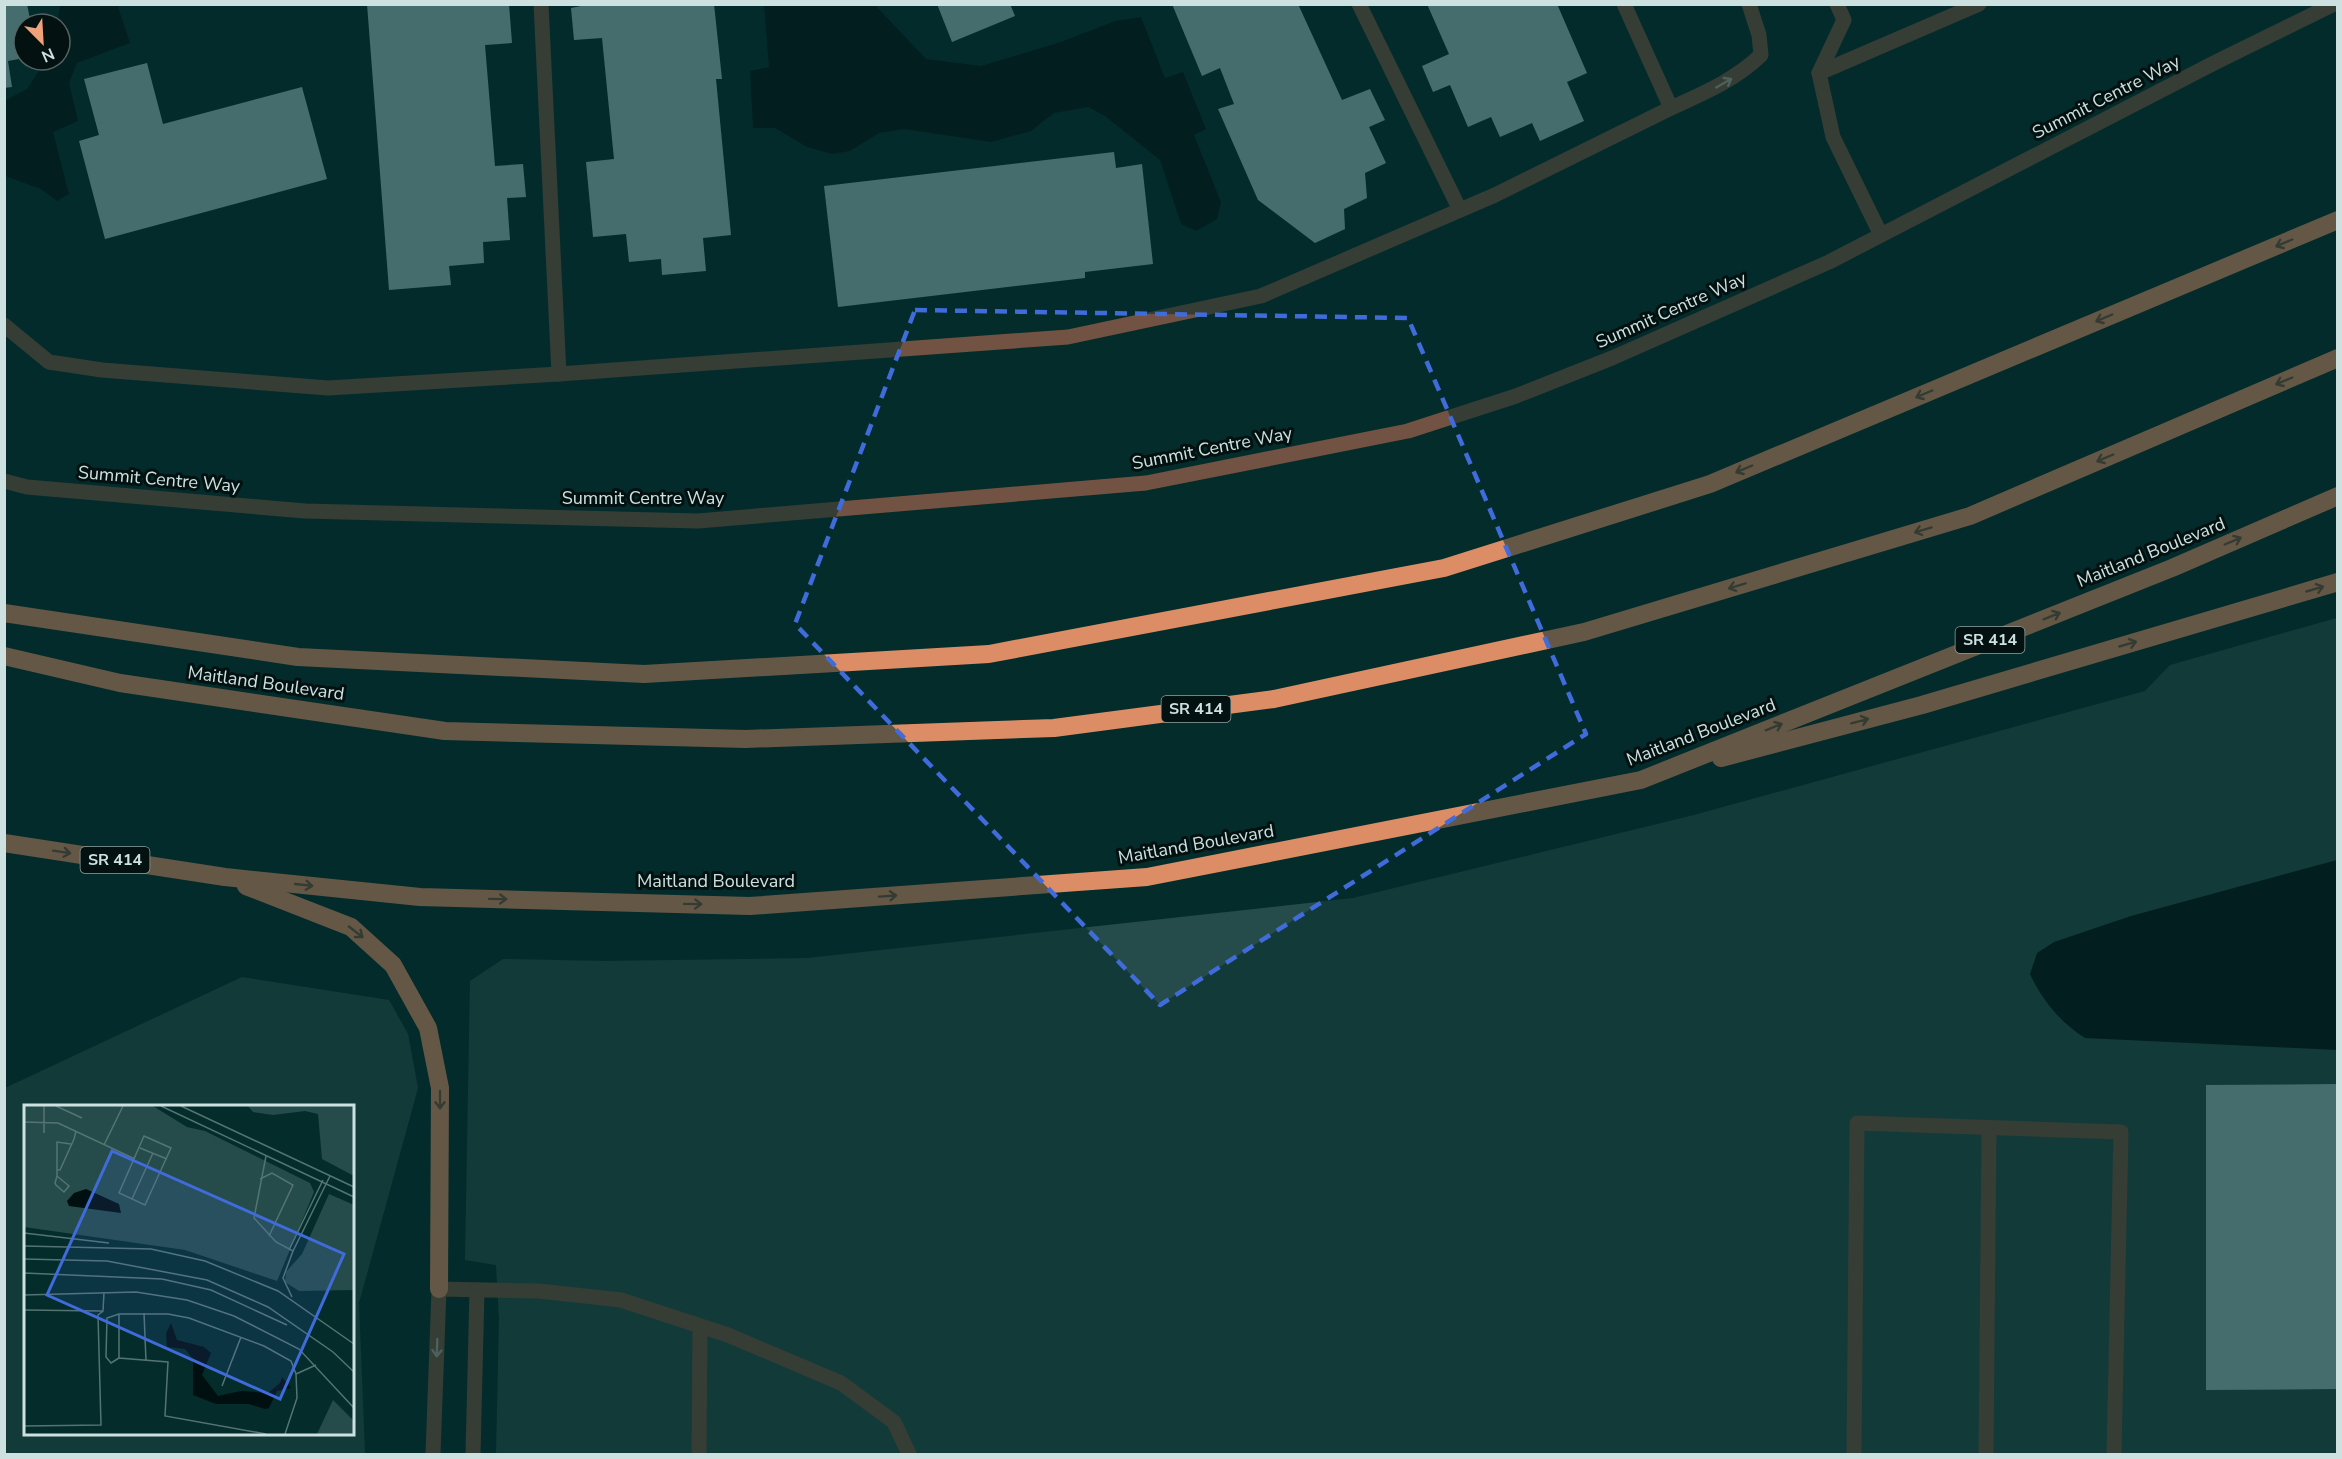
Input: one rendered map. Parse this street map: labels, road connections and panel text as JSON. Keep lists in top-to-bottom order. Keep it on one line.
{"streets":{"highway":["Maitland Boulevard","SR 414"],"street":["Summit Centre Way"]},"north":"bottom right"}
